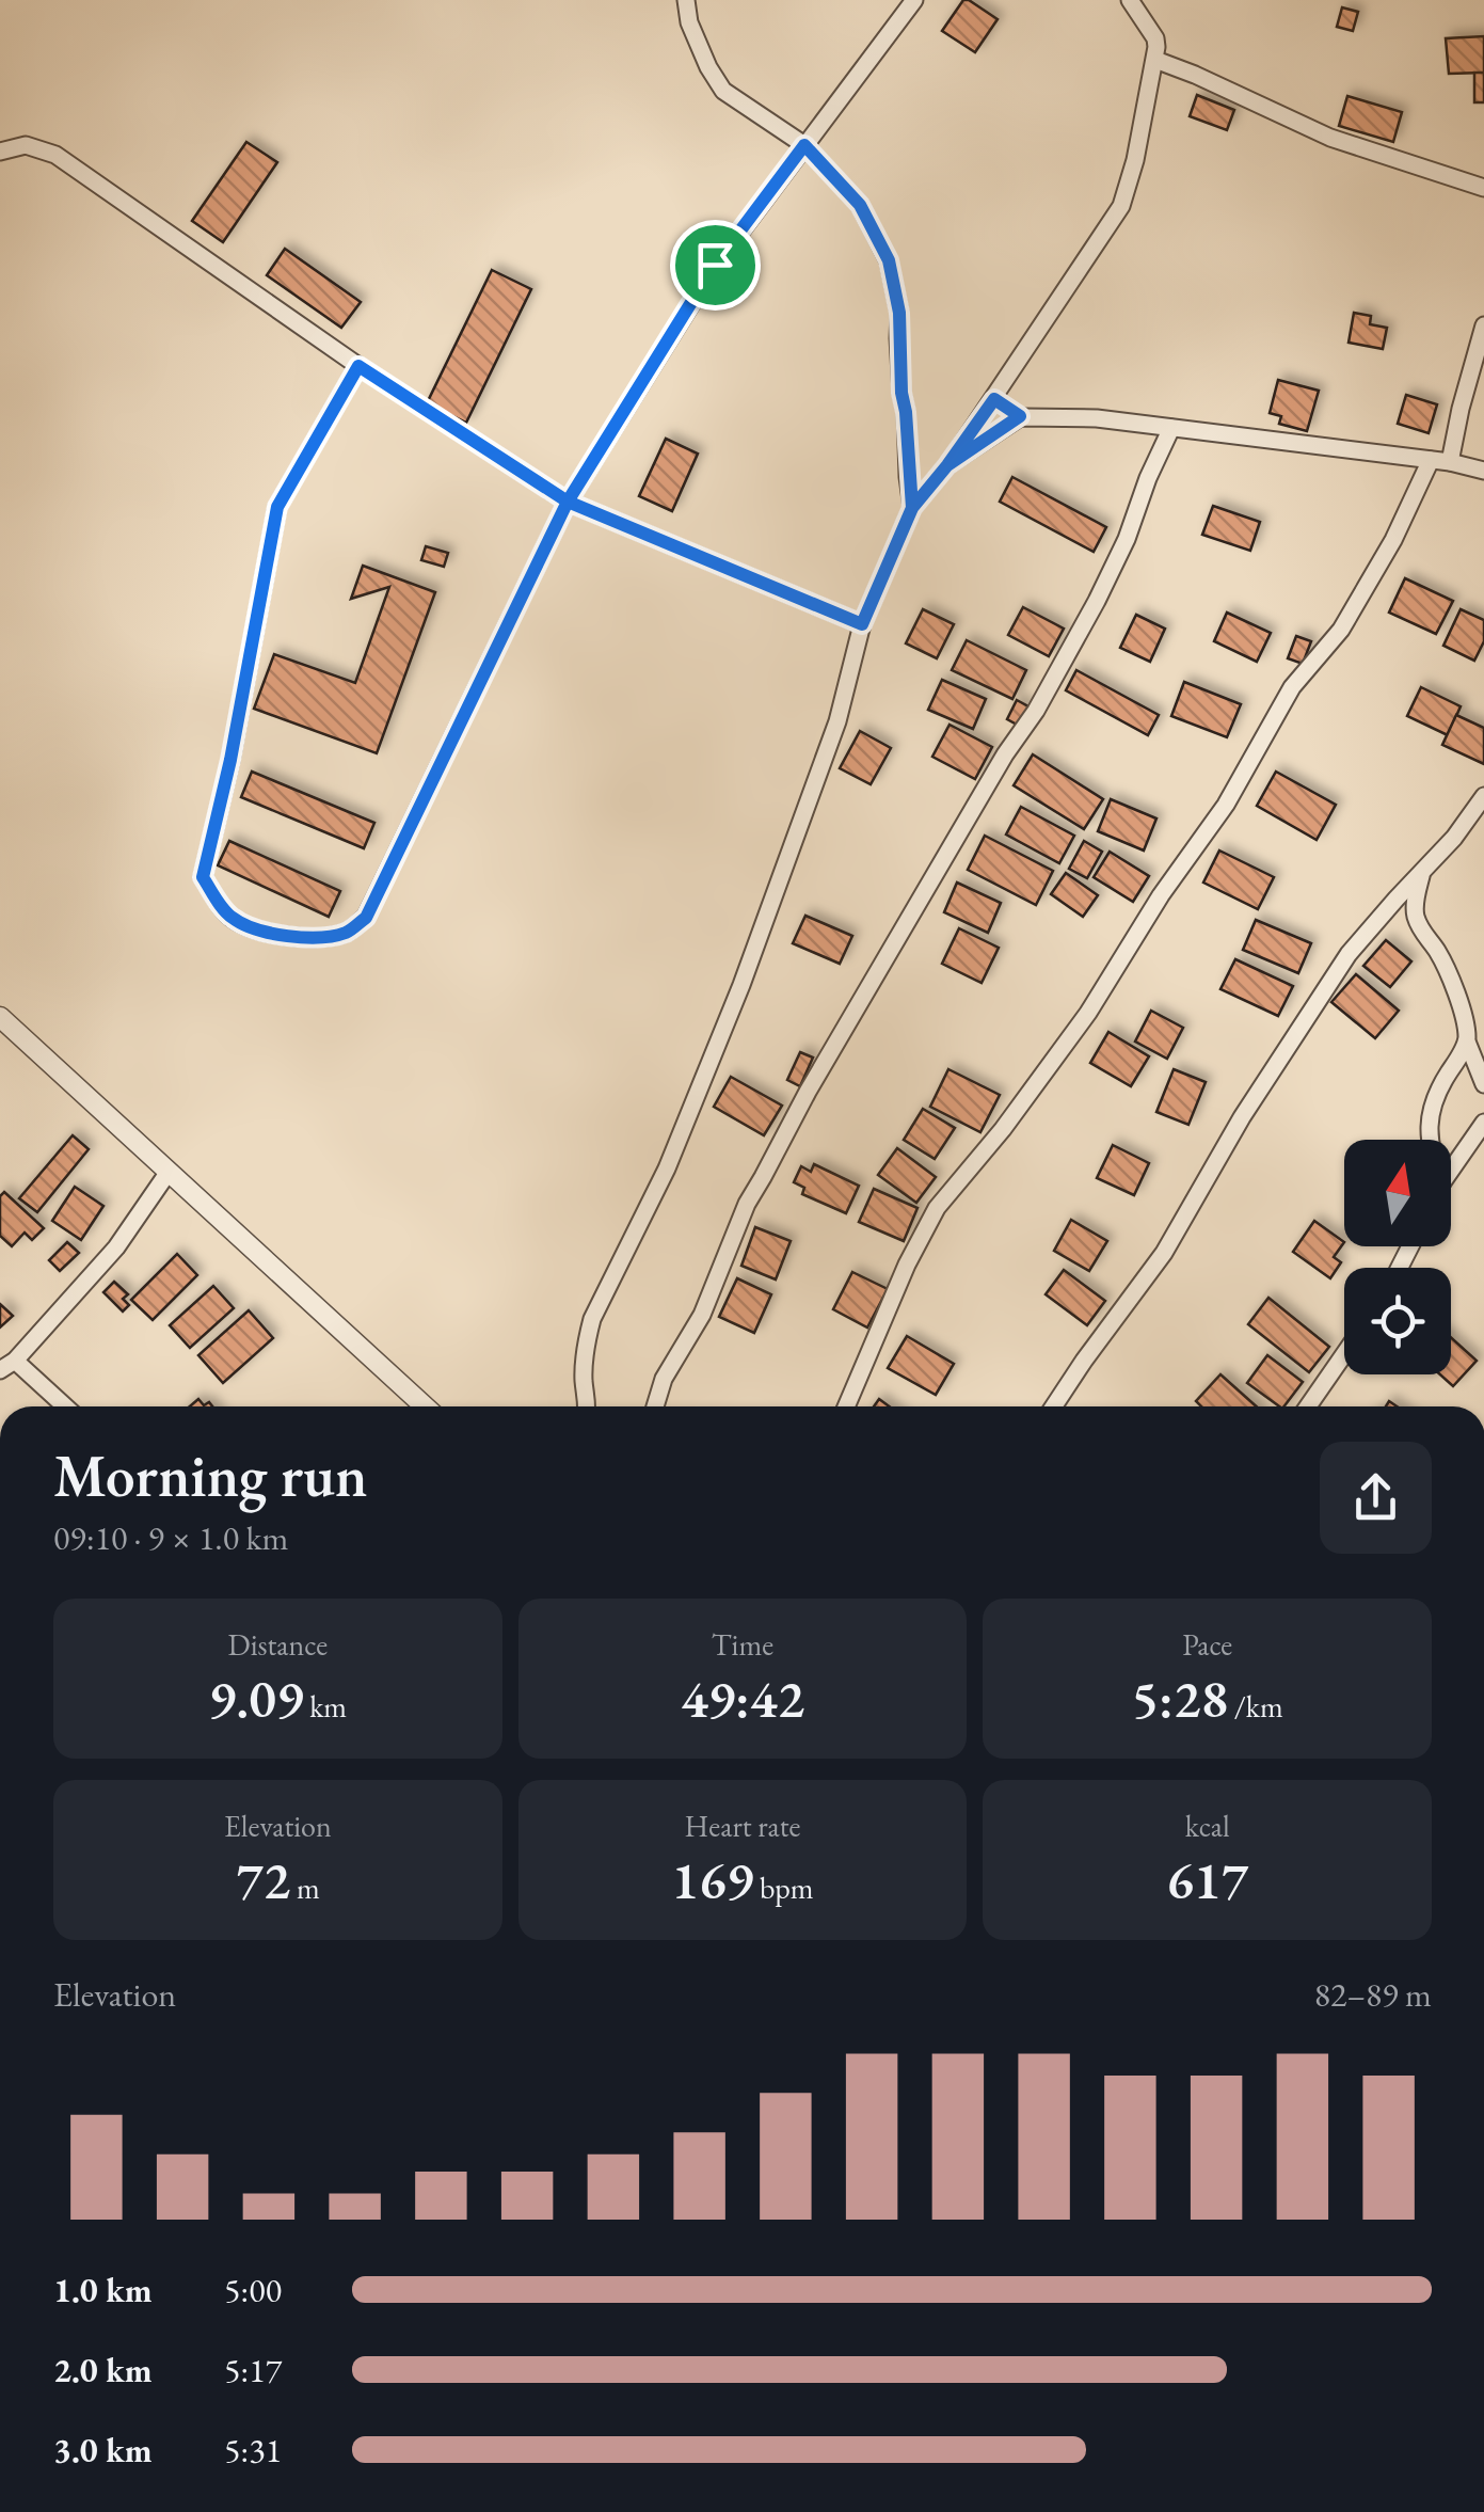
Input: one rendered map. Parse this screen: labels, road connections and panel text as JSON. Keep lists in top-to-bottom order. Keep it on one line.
{"north":"top","page":{"heading":["Morning run","09:10 · 9 × 1.0 km"],"stats":[["Distance","9.09 km"],["Time","49:42"],["Pace","5:28 /km"],["Elevation","72 m"],["Heart rate","169 bpm"],["kcal","617"]],"chart":["Elevation","82–89 m"],"list":[{"name":"1.0 km","note":"5:00"},{"name":"2.0 km","note":"5:17"},{"name":"3.0 km","note":"5:31"}]}}
